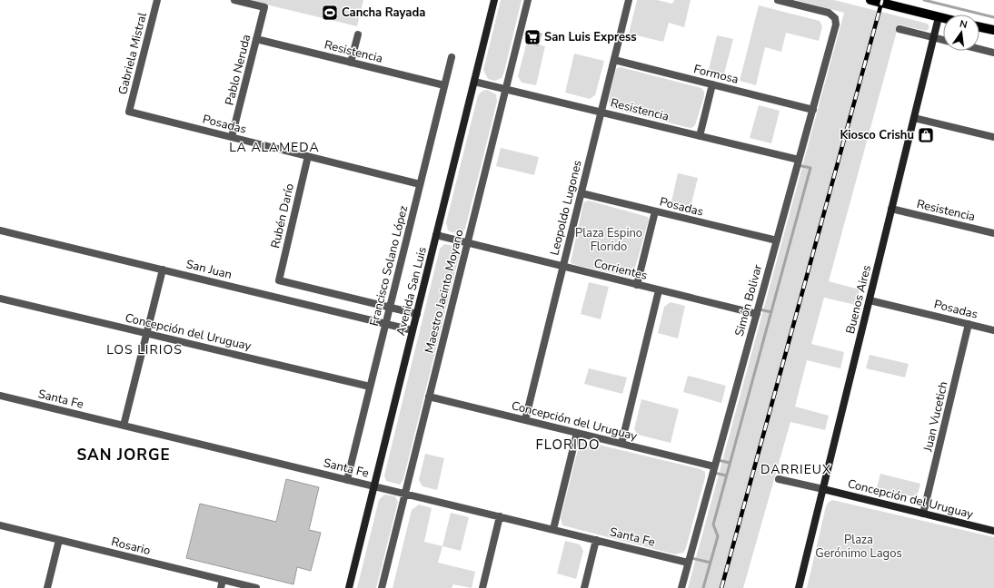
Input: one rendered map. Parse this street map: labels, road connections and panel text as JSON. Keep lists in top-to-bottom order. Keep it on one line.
{"streets":{"street":["Resistencia","Gabriela Mistral","Pablo Neruda","Formosa","Posadas","Leopoldo Lugones","Rubén Darío","Francisco Solano López","San Juan","Corrientes","Avenida San Luis","Maestro Jacinto Moyano","Buenos Aires","Simón Bolivar","Concepción del Uruguay","Santa Fe","Juan Vucetich","Rosario"]},"crossings":[["Resistencia","Pablo Neruda"],["Resistencia","Leopoldo Lugones"],["Resistencia","Francisco Solano López"],["Resistencia","Avenida San Luis"],["Resistencia","Maestro Jacinto Moyano"],["Resistencia","Buenos Aires"],["Resistencia","Simón Bolivar"],["Gabriela Mistral","Posadas"],["Pablo Neruda","Posadas"],["Formosa","Leopoldo Lugones"],["Formosa","Simón Bolivar"],["Posadas","Leopoldo Lugones"],["Posadas","Rubén Darío"],["Posadas","Francisco Solano López"],["Posadas","Buenos Aires"],["Posadas","Simón Bolivar"],["Posadas","Juan Vucetich"],["Leopoldo Lugones","Corrientes"],["Leopoldo Lugones","Concepción del Uruguay"],["Rubén Darío","Francisco Solano López"],["Francisco Solano López","San Juan"],["Francisco Solano López","Concepción del Uruguay"],["Francisco Solano López","Santa Fe"],["San Juan","Avenida San Luis"],["Corrientes","Avenida San Luis"],["Corrientes","Maestro Jacinto Moyano"],["Corrientes","Simón Bolivar"],["Avenida San Luis","Santa Fe"],["Maestro Jacinto Moyano","Concepción del Uruguay"],["Maestro Jacinto Moyano","Santa Fe"],["Buenos Aires","Concepción del Uruguay"],["Simón Bolivar","Concepción del Uruguay"],["Simón Bolivar","Santa Fe"],["Concepción del Uruguay","Juan Vucetich"]],"districts":["LA ALAMEDA","LOS LIRIOS","FLORIDO","SAN JORGE","DARRIEUX"],"parks":["Plaza Espino Florido","Plaza Gerónimo Lagos"],"places":{"sports":["Cancha Rayada"],"supermarket":["San Luis Express"],"shop":["Kiosco Crishu"]},"north":"top"}
